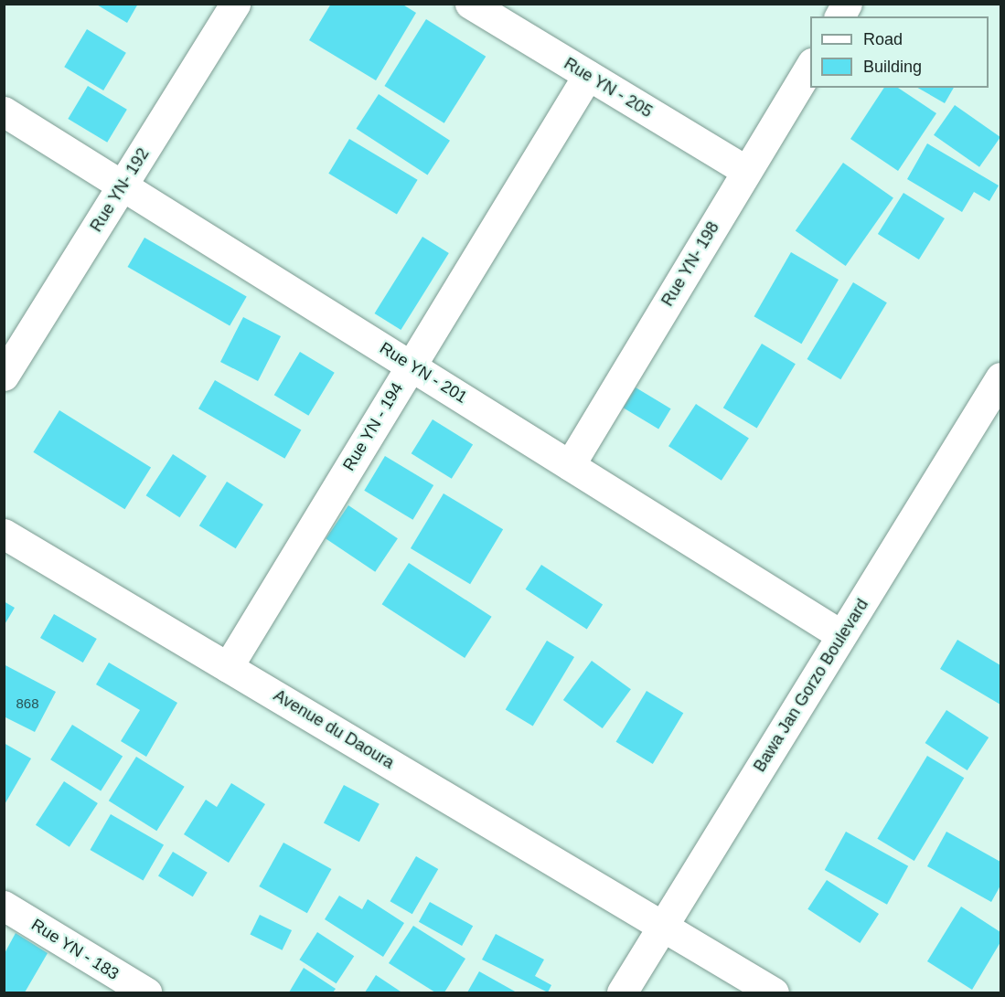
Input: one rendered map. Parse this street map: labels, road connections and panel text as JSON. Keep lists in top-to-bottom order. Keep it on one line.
{"streets":{"street":["Rue YN - 205","Rue YN- 192","Rue YN- 198","Rue YN - 201","Rue YN - 194","Bawa Jan Gorzo Boulevard","Avenue du Daoura","Rue YN - 183"]},"crossings":[["Rue YN - 205","Rue YN- 198"],["Rue YN - 205","Rue YN - 194"],["Rue YN- 192","Rue YN - 201"],["Rue YN- 198","Rue YN - 201"],["Rue YN - 201","Rue YN - 194"],["Rue YN - 201","Bawa Jan Gorzo Boulevard"],["Rue YN - 194","Avenue du Daoura"],["Bawa Jan Gorzo Boulevard","Avenue du Daoura"]],"house_numbers":["868"],"legend":["Road","Building"]}
